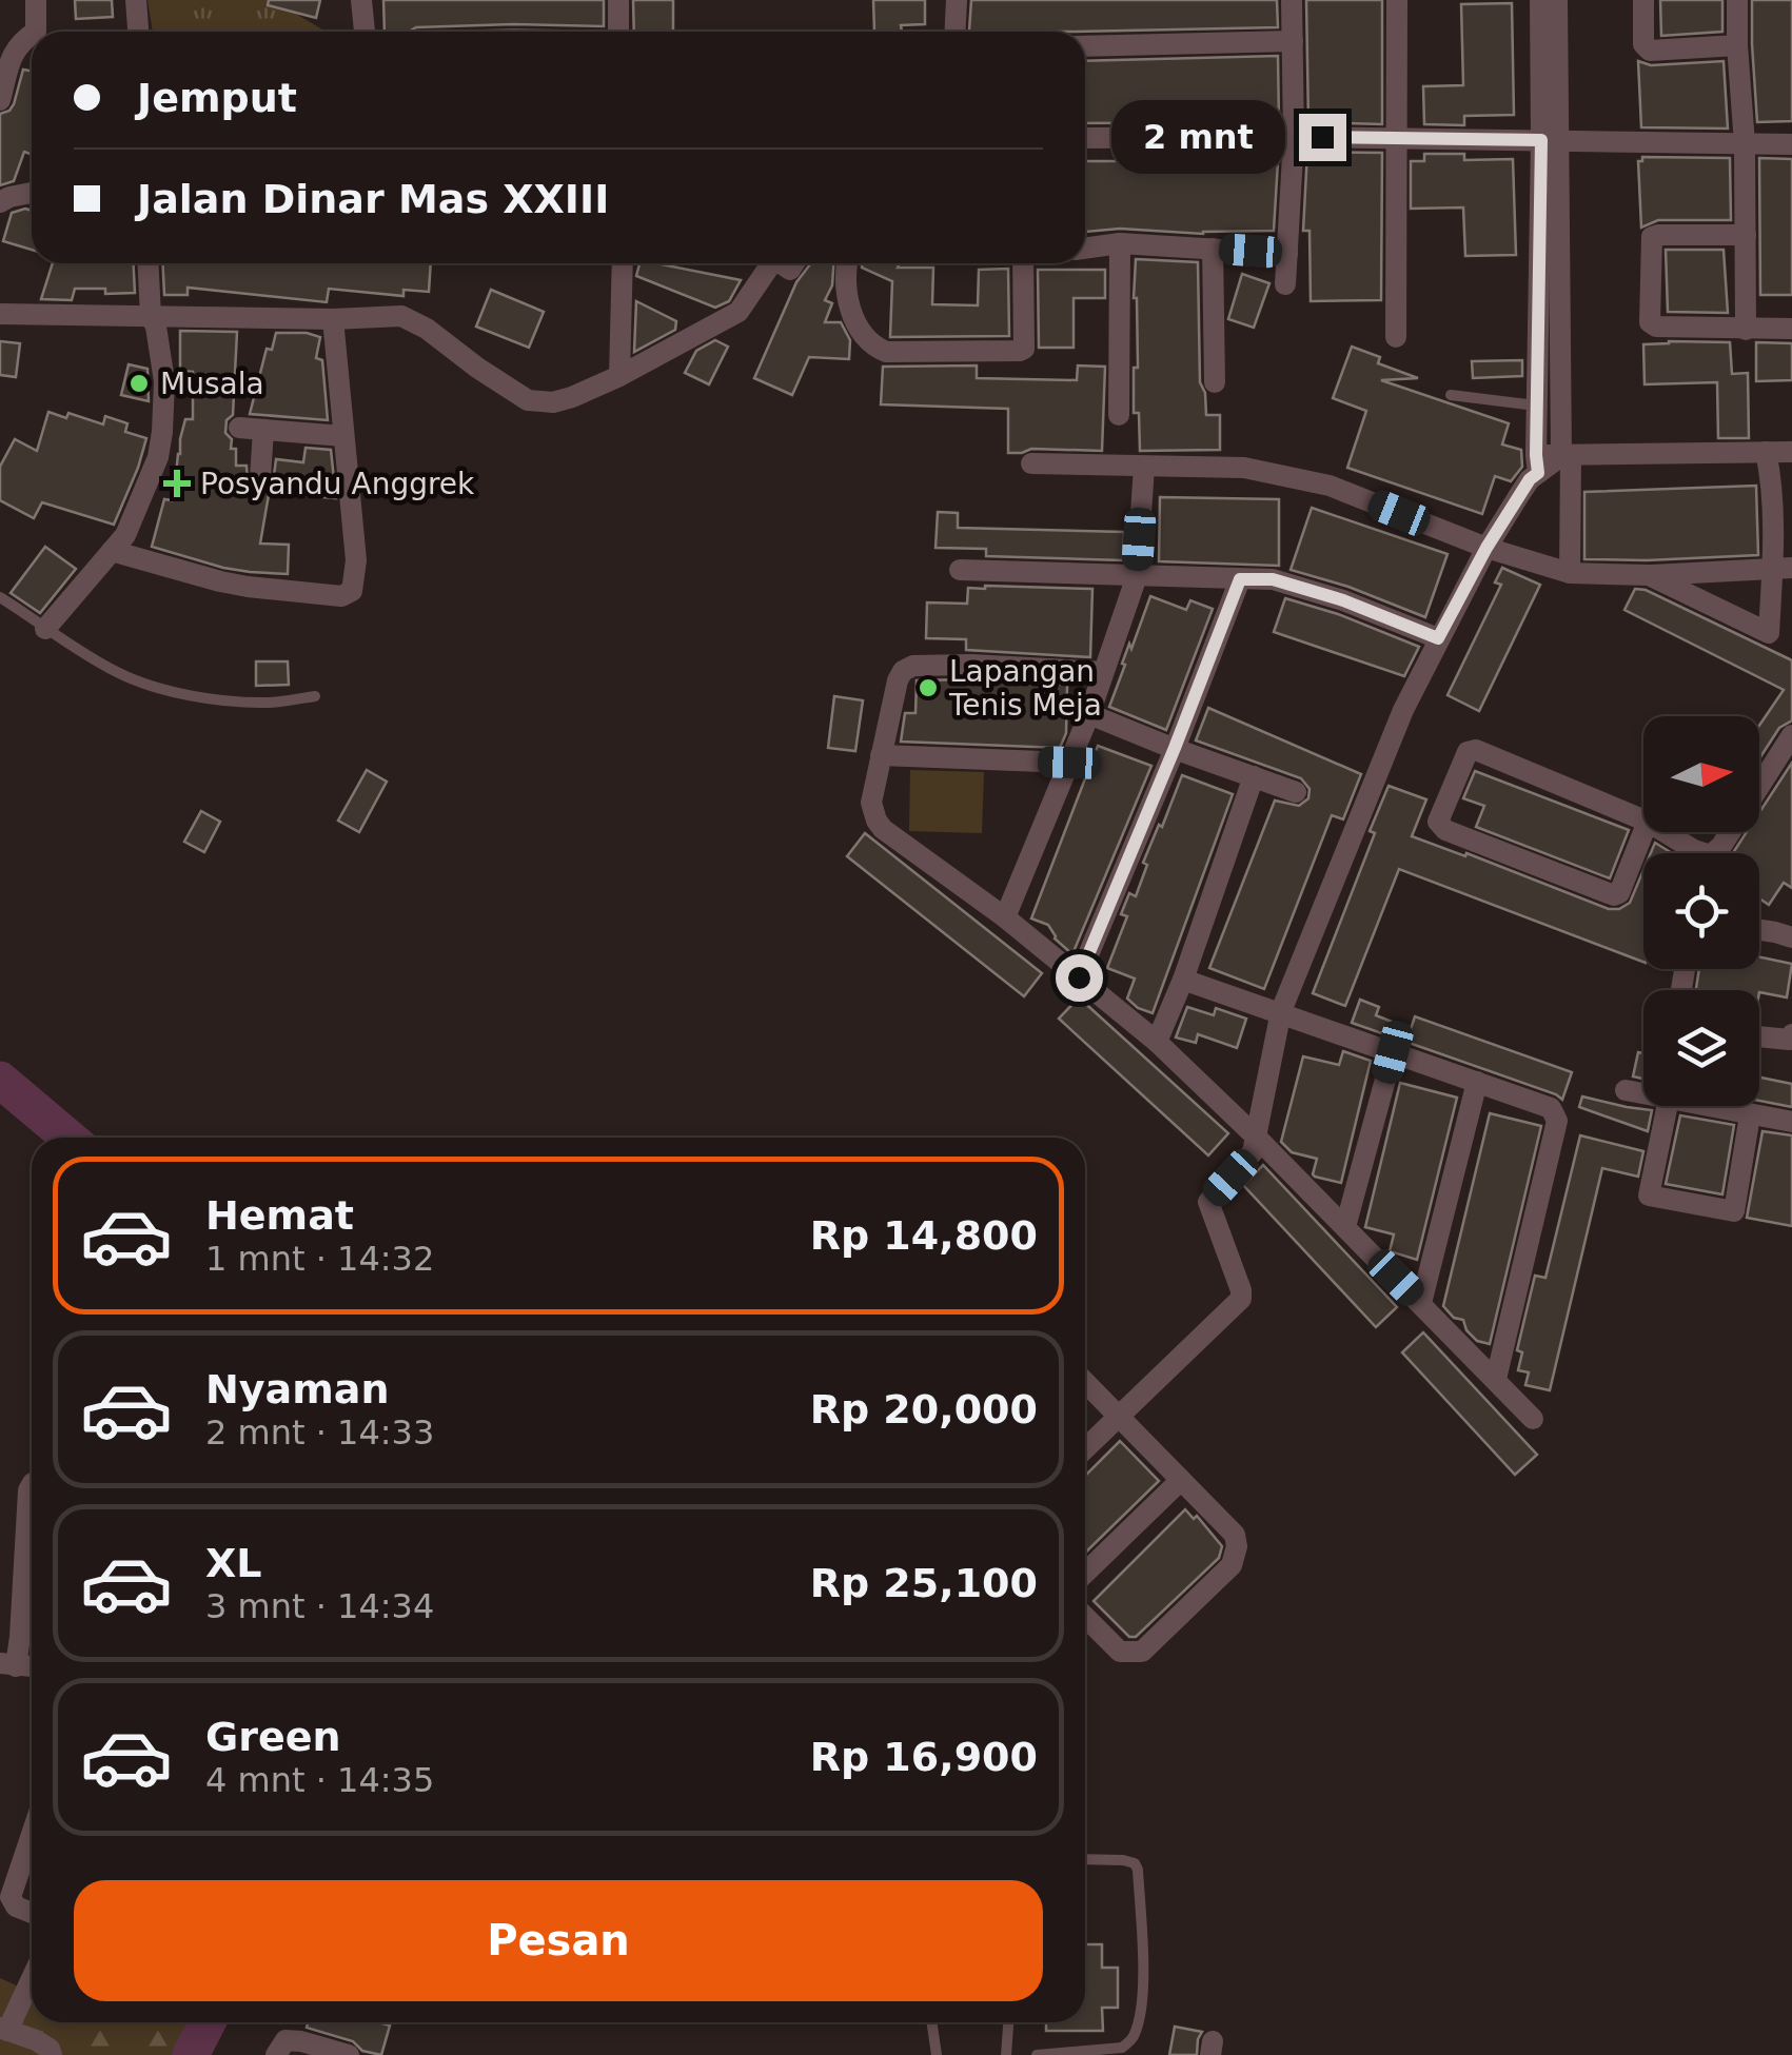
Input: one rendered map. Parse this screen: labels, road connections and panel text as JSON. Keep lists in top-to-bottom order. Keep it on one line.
{"places":{"other":["Musala","Lapangan Tenis Meja"],"health":["Posyandu Anggrek"]},"north":"right","page":{"banner":["Jemput","Jalan Dinar Mas XXIII"],"bubble":"2 mnt","list":[{"name":"Hemat","note":"1 mnt · 14:32","value":"Rp 14,800"},{"name":"Nyaman","note":"2 mnt · 14:33","value":"Rp 20,000"},{"name":"XL","note":"3 mnt · 14:34","value":"Rp 25,100"},{"name":"Green","note":"4 mnt · 14:35","value":"Rp 16,900"}],"buttons":"Pesan"}}
